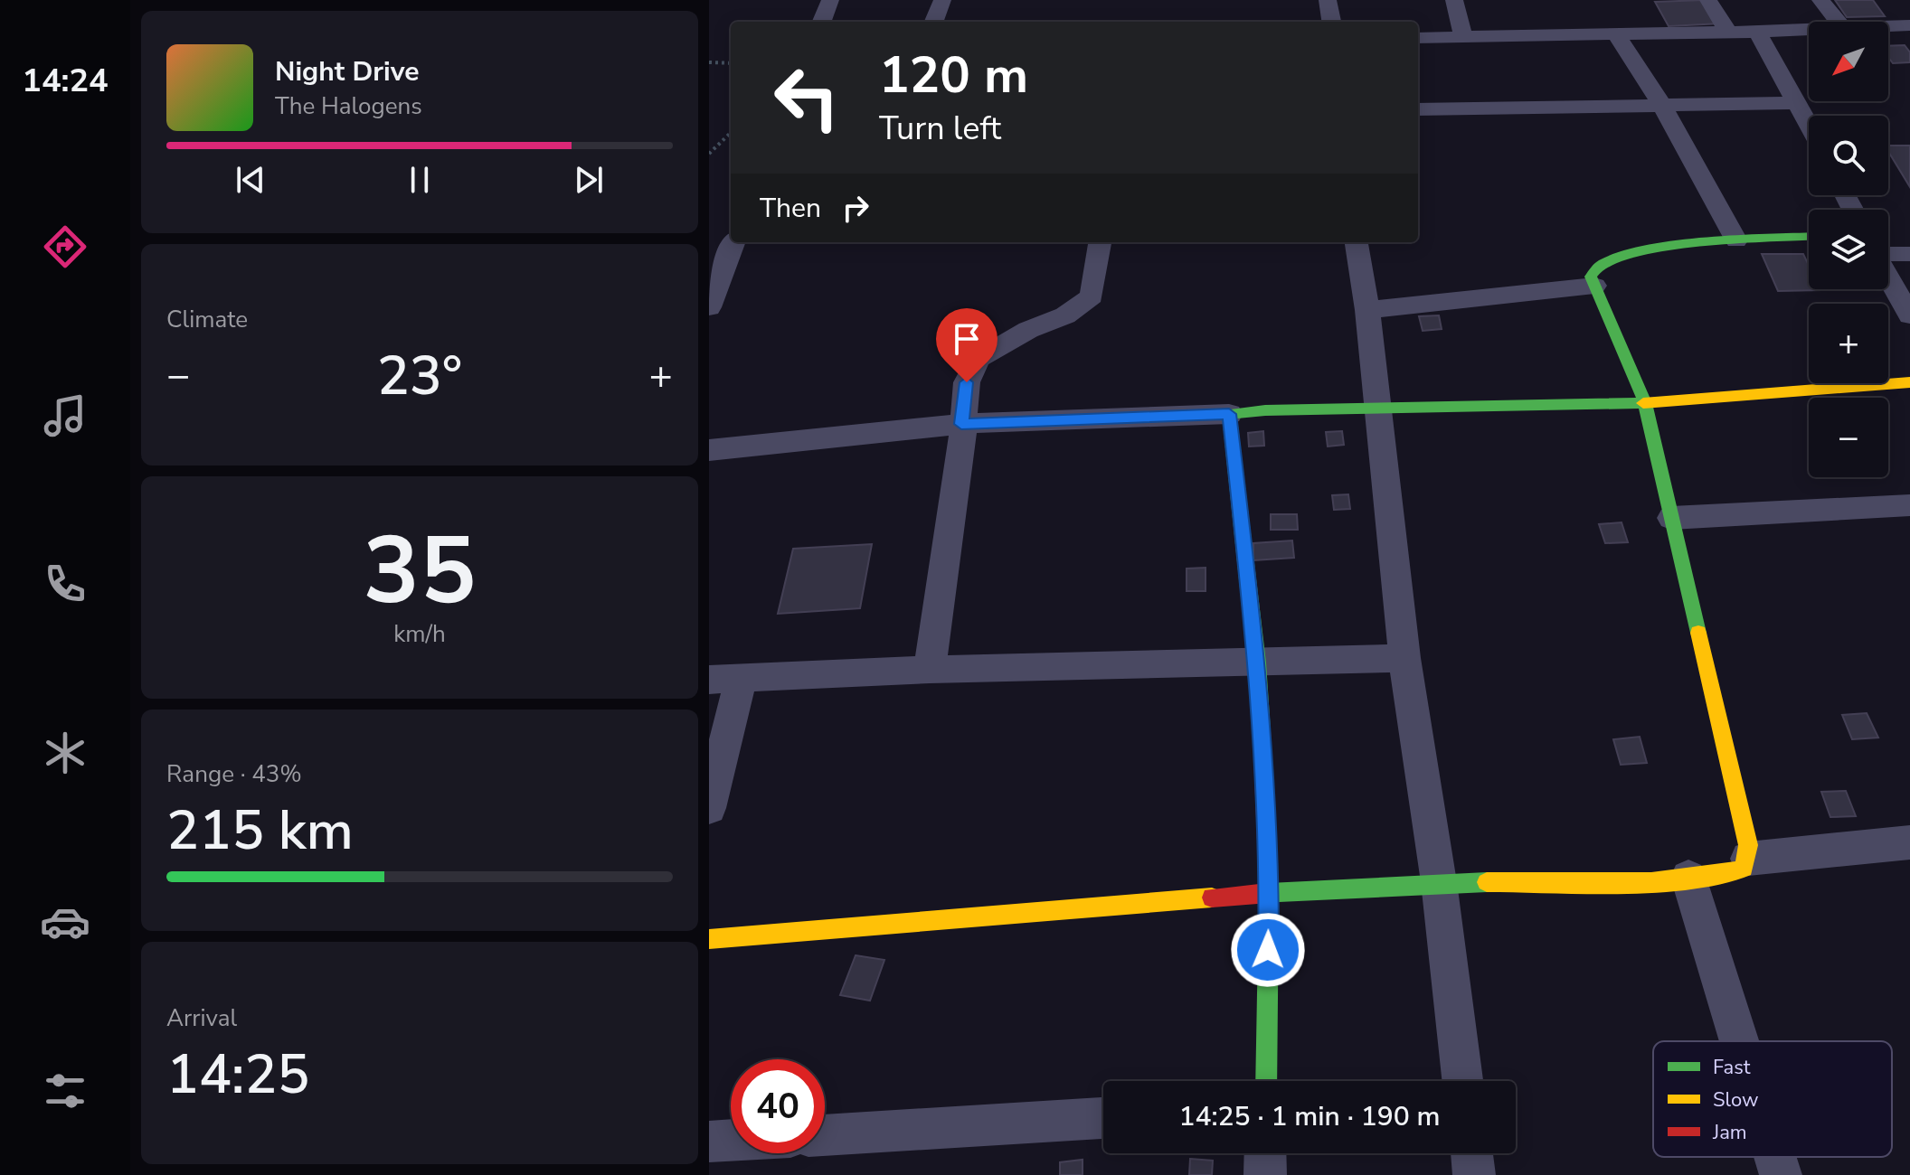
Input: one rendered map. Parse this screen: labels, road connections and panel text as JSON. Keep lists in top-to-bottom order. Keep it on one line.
{"legend":["Fast","Slow","Jam"],"north":"bottom left","page":{"tabs":"14:24","map_buttons":["+","−"],"turn":["120 m","Turn left"],"song":["Night Drive","The Halogens"],"then":"Then","tile":["Climate",["35","km/h"],["Range · 43%","215 km"],["Arrival","14:25"]],"heat":["−","23°","+"],"limit":"40","trip":"14:25 · 1 min · 190 m"}}
